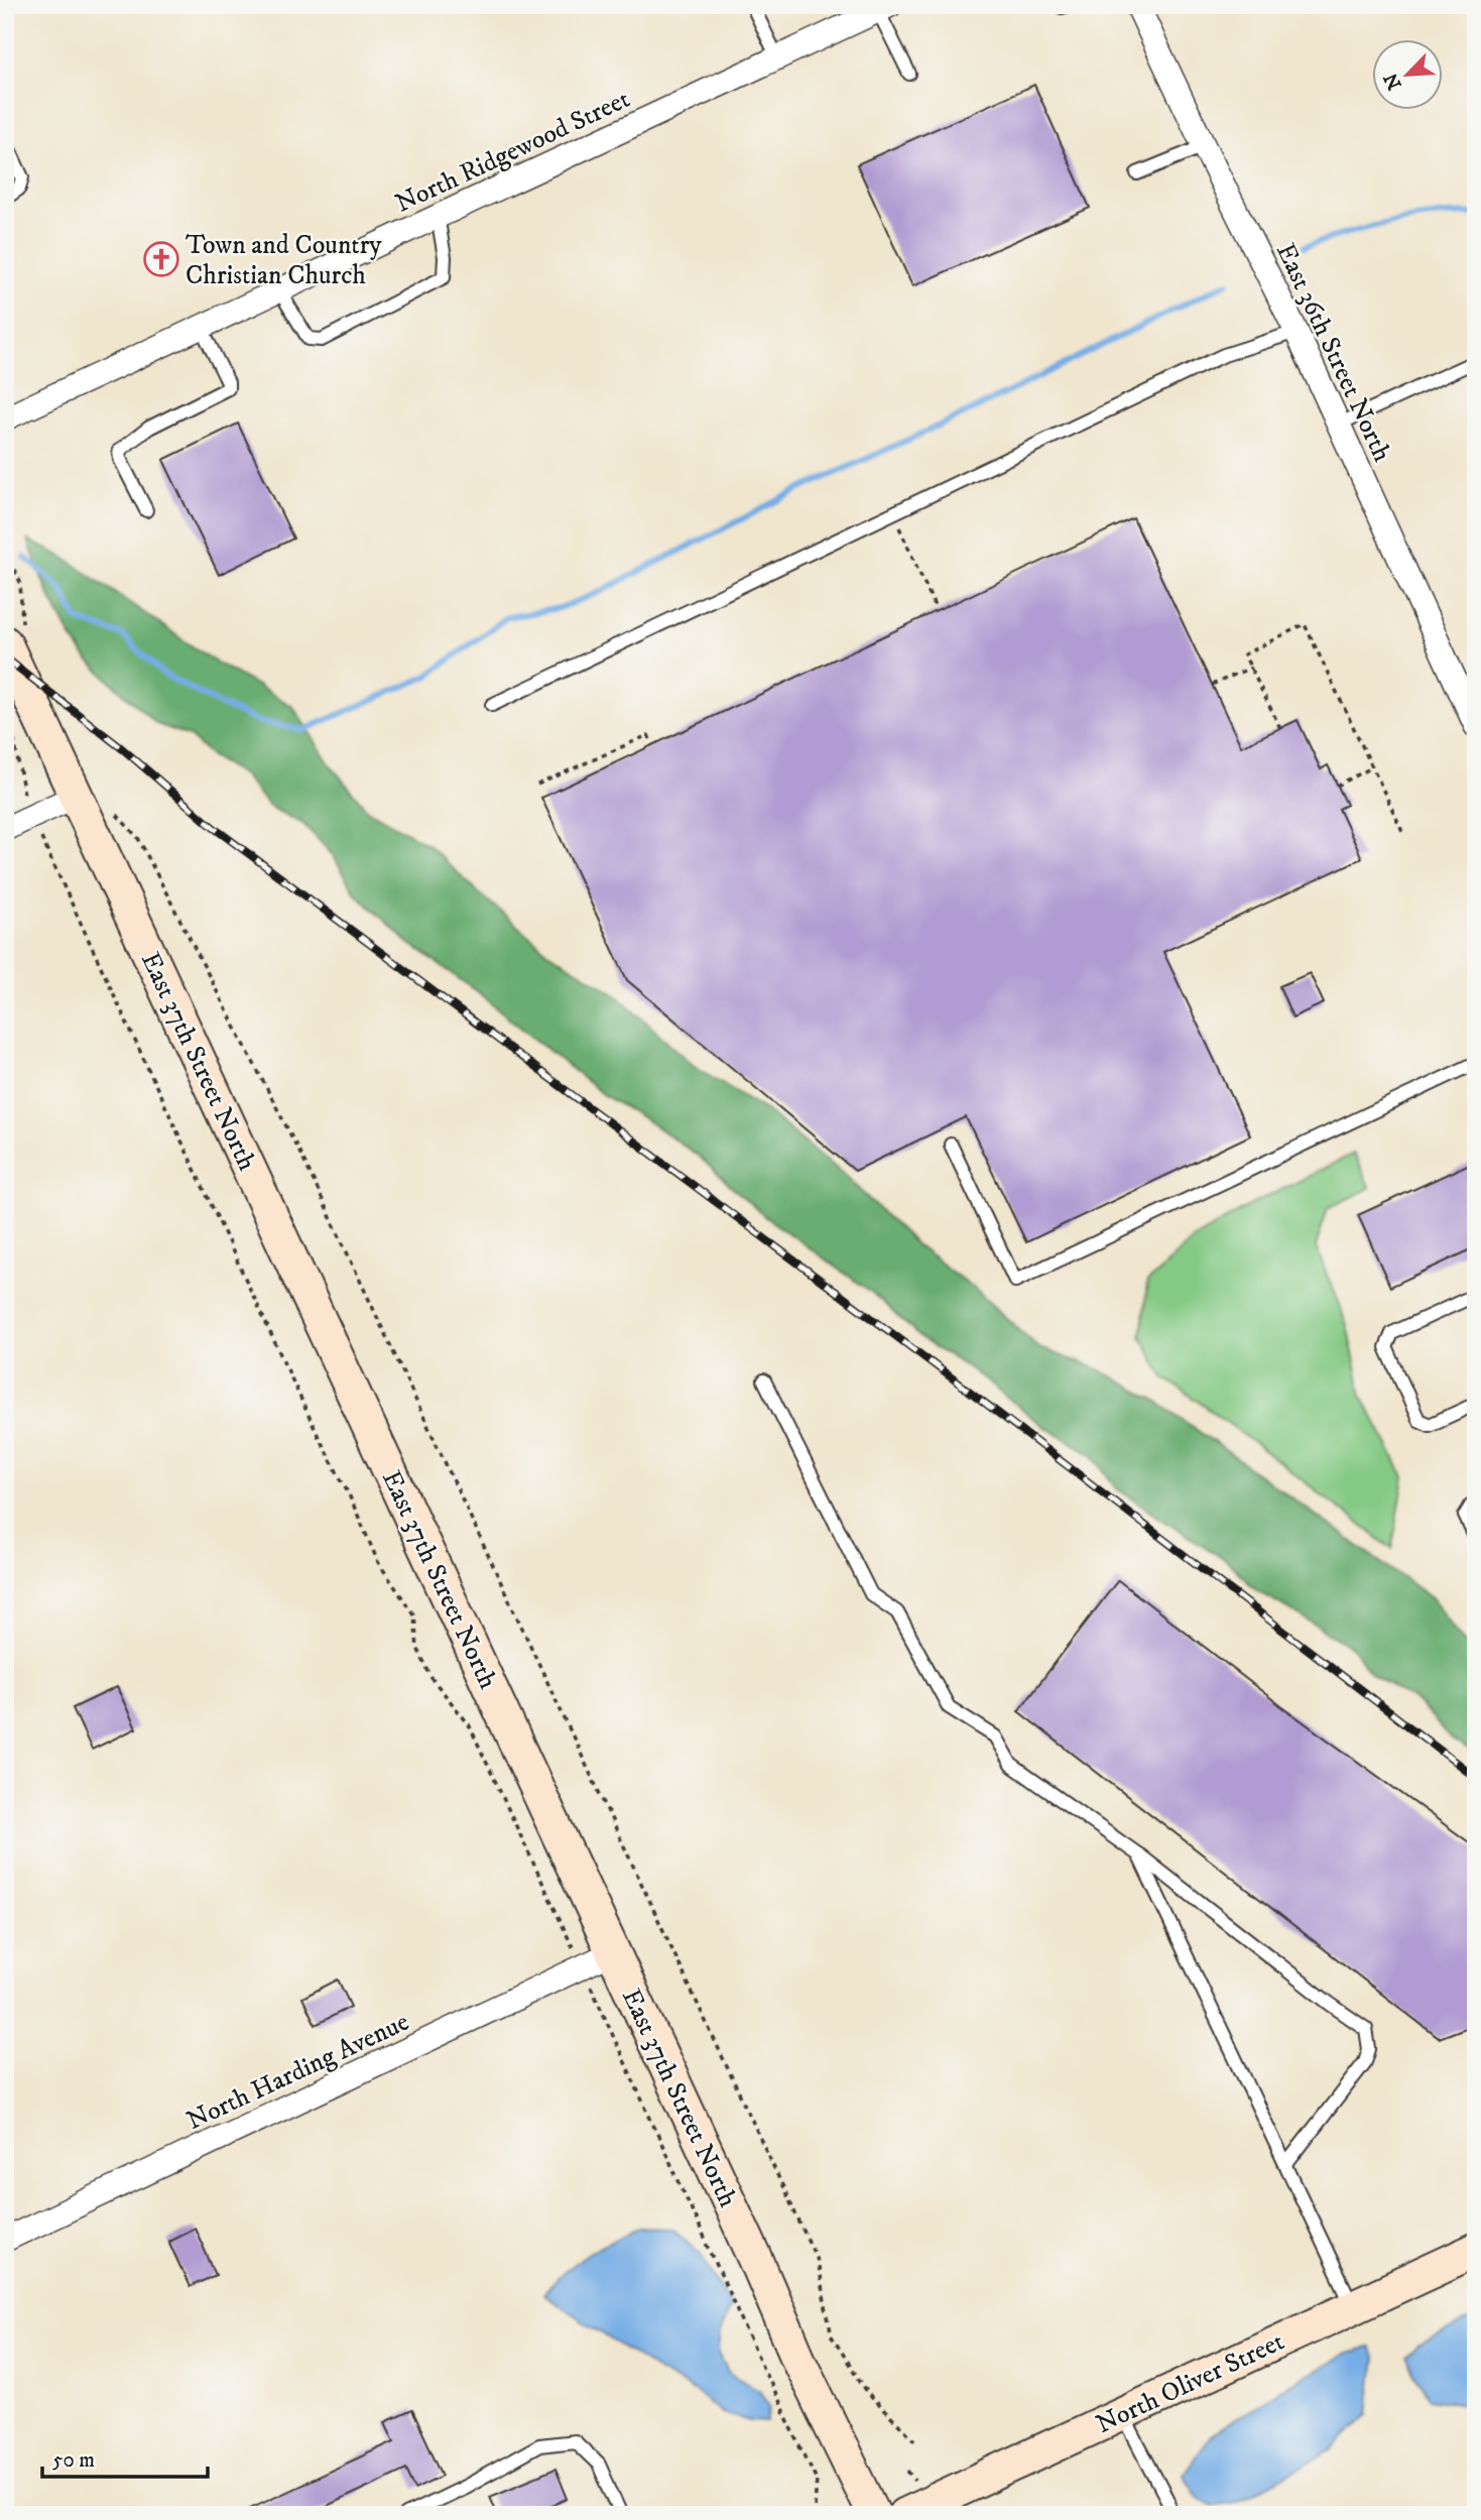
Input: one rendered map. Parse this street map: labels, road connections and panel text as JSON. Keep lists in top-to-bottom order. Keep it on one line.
{"streets":{"main road":["East 37th Street North","North Oliver Street"],"street":["North Ridgewood Street","East 36th Street North","North Harding Avenue"]},"crossings":[["East 37th Street North","North Harding Avenue"]],"places":{"church":["Town and Country Christian Church"]},"scale_bar":"50 m","north":"bottom left"}
